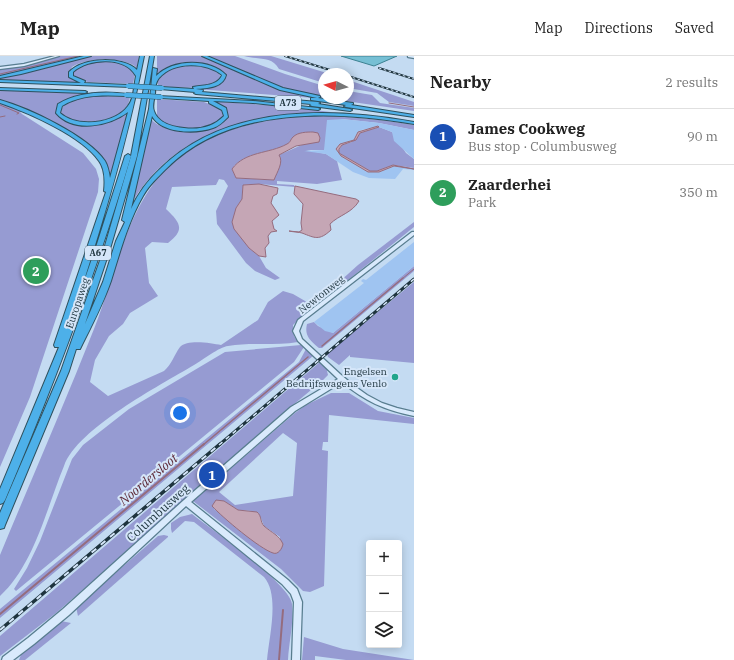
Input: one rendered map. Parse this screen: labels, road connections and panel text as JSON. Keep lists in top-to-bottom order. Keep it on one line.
{"streets":{"highway":["A73","A67","Europaweg"],"street":["Newtonweg","Columbusweg"]},"crossings":[["A73","A67"],["A67","Europaweg"],["Newtonweg","Columbusweg"]],"water":["Noordersloot"],"places":["Engelsen Bedrijfswagens Venlo"],"north":"left","page":{"header":"Map","nav":["Map","Directions","Saved"],"heading":["Nearby","2 results"],"list":[{"mark":"1","name":"James Cookweg","note":"Bus stop · Columbusweg","value":"90 m"},{"mark":"2","name":"Zaarderhei","note":"Park","value":"350 m"}],"pins":["2","1"],"map_buttons":["+","−"]}}
